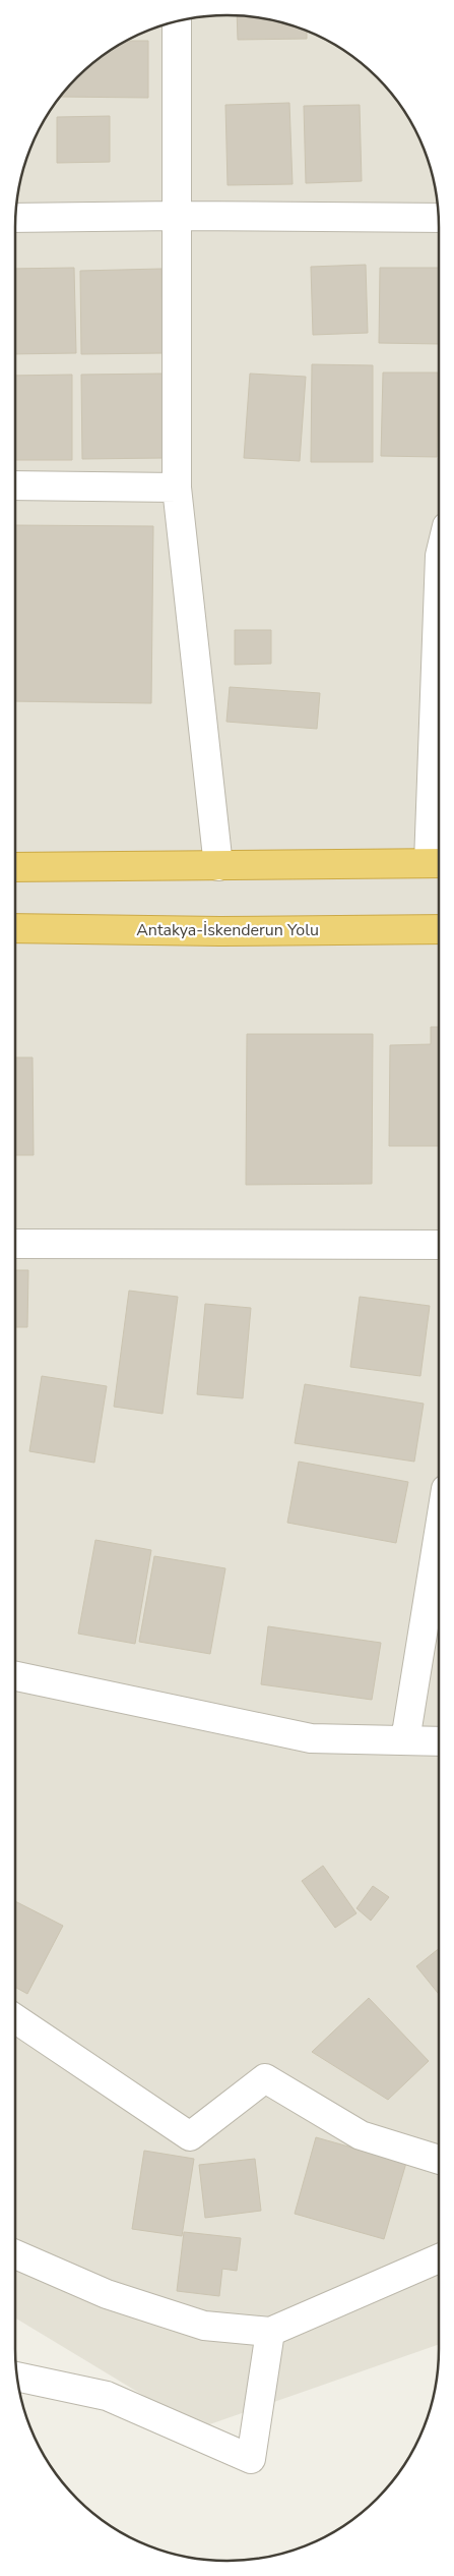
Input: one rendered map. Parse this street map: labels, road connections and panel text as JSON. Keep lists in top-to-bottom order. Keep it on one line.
{"streets":{"highway":["Antakya-İskenderun Yolu"]}}
